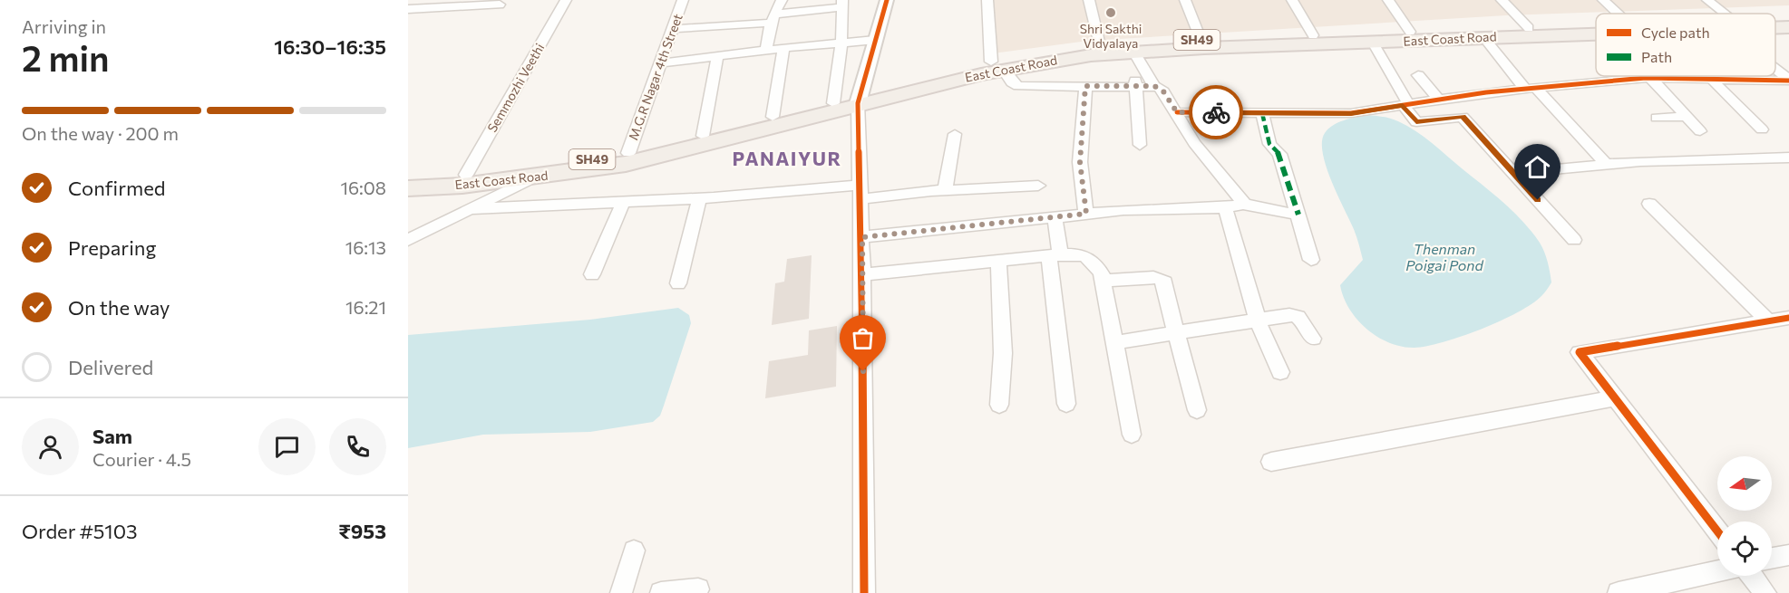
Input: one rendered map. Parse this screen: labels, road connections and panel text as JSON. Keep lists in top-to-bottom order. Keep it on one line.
{"streets":{"main road":["East Coast Road","SH49"],"street":["M.G.R Nagar 4th Street","Semmozhi Veethi"]},"crossings":[["East Coast Road","M.G.R Nagar 4th Street"],["East Coast Road","Semmozhi Veethi"]],"districts":["PANAIYUR"],"water":["Thenman Poigai Pond"],"places":["Shri Sakthi Vidyalaya"],"legend":["Cycle path","Path"],"north":"left","page":{"heading":["2 min","Arriving in","16:30–16:35"],"panel":["Sam","Courier · 4.5","Order #5103","₹953"],"bar":"On the way · 200 m","list":[["Confirmed","16:08"],["Preparing","16:13"],["On the way","16:21"],"Delivered"]}}
